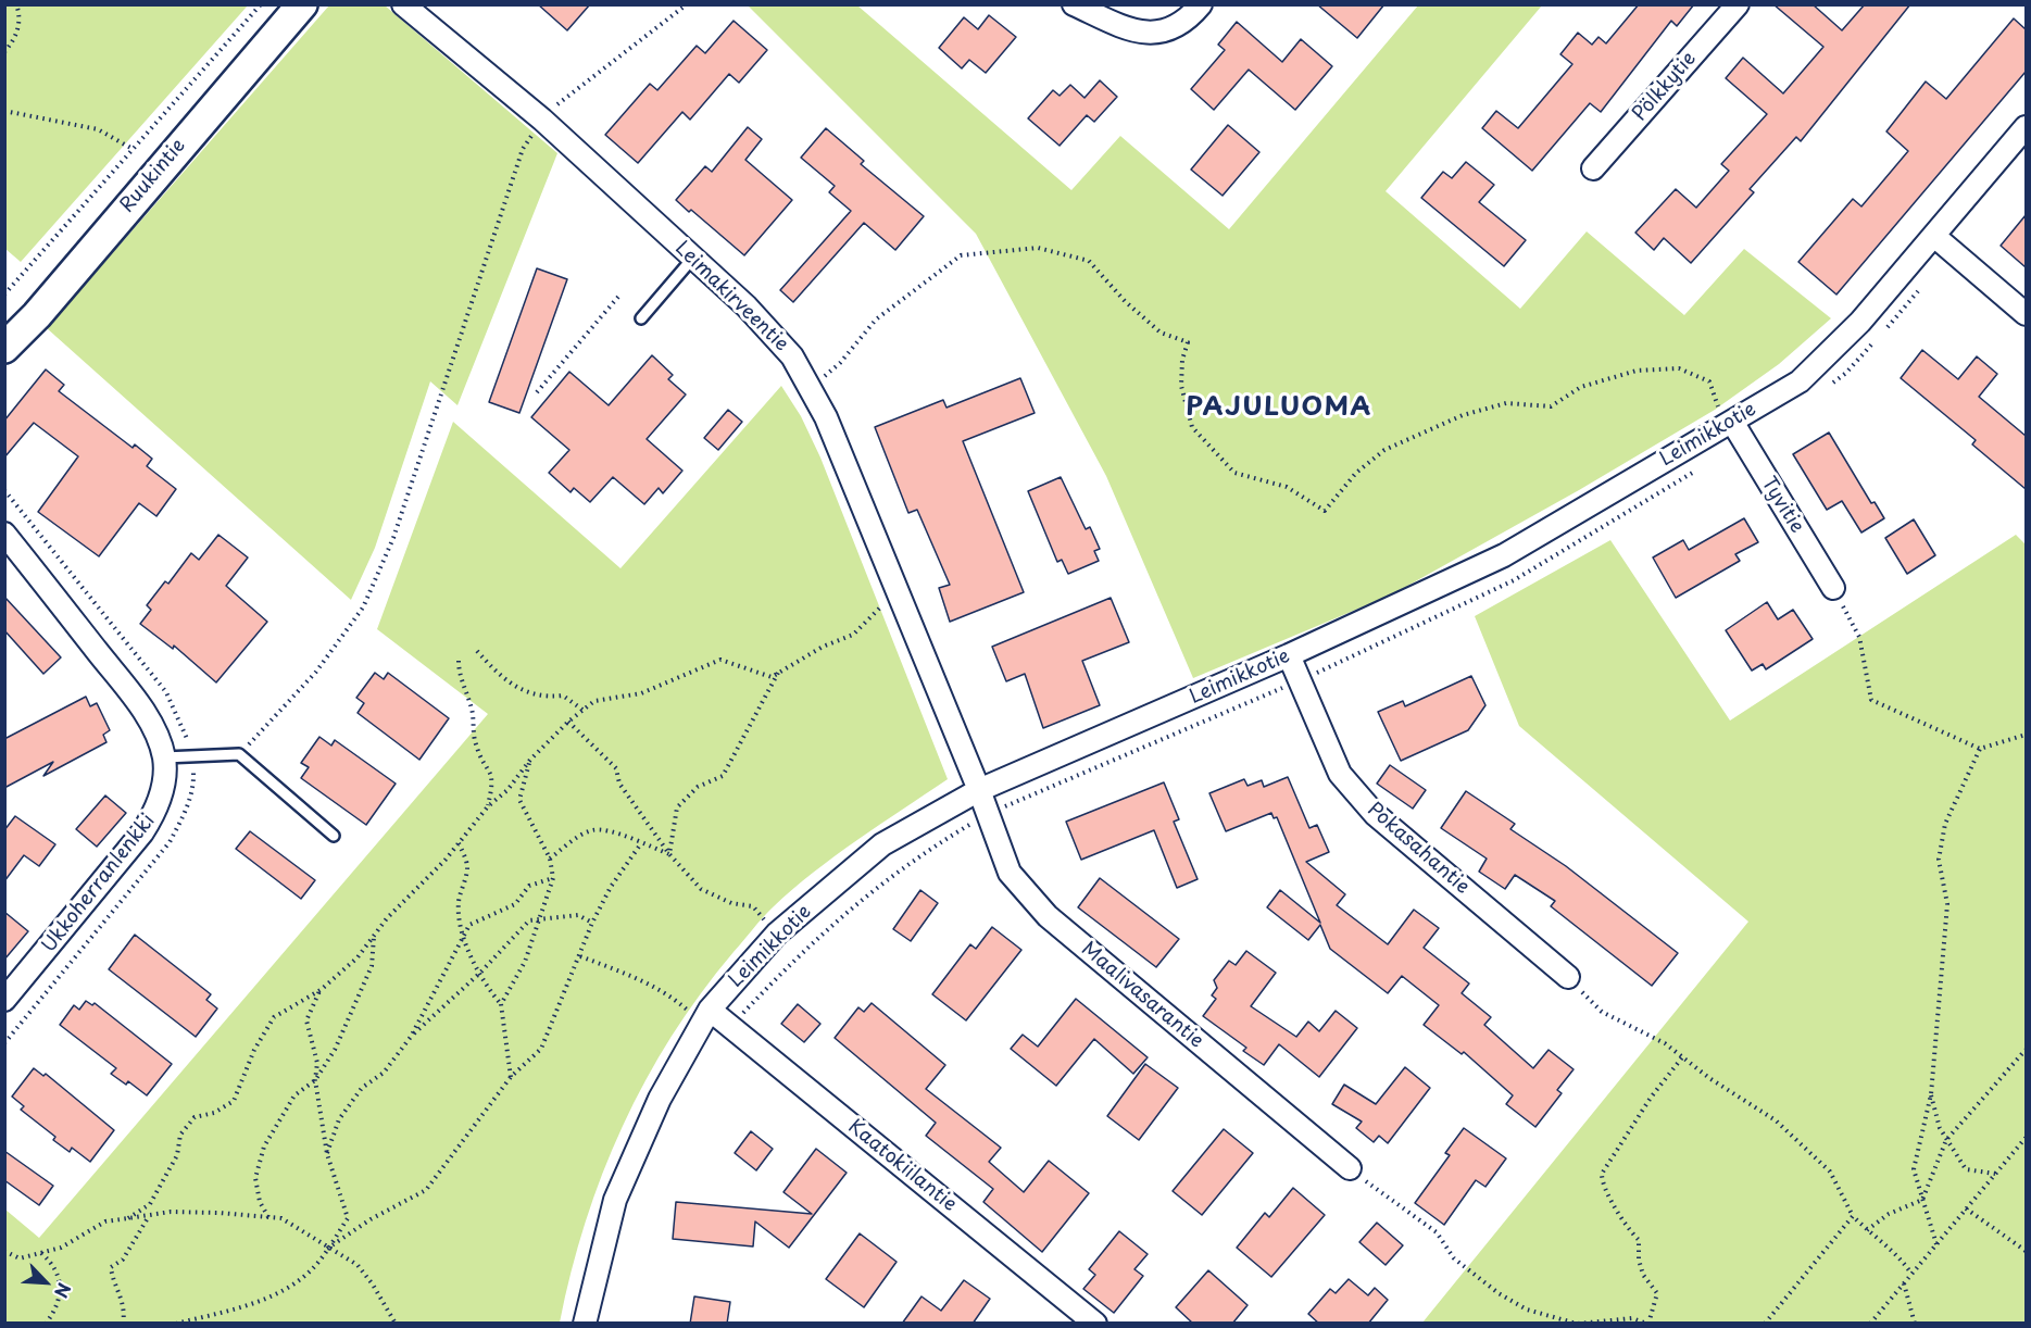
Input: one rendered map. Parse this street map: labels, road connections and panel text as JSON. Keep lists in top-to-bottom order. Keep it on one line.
{"streets":{"street":["Pölkkytie","Ruukintie","Leimakirveentie","Leimikkotie","Tyvitie","Pokasahantie","Ukkoherranlenkki","Maalivasarantie","Kaatokiilantie"]},"crossings":[["Leimakirveentie","Leimikkotie"],["Leimakirveentie","Maalivasarantie"],["Leimikkotie","Tyvitie"],["Leimikkotie","Pokasahantie"],["Leimikkotie","Maalivasarantie"],["Leimikkotie","Kaatokiilantie"]],"districts":["PAJULUOMA"],"north":"bottom right"}
